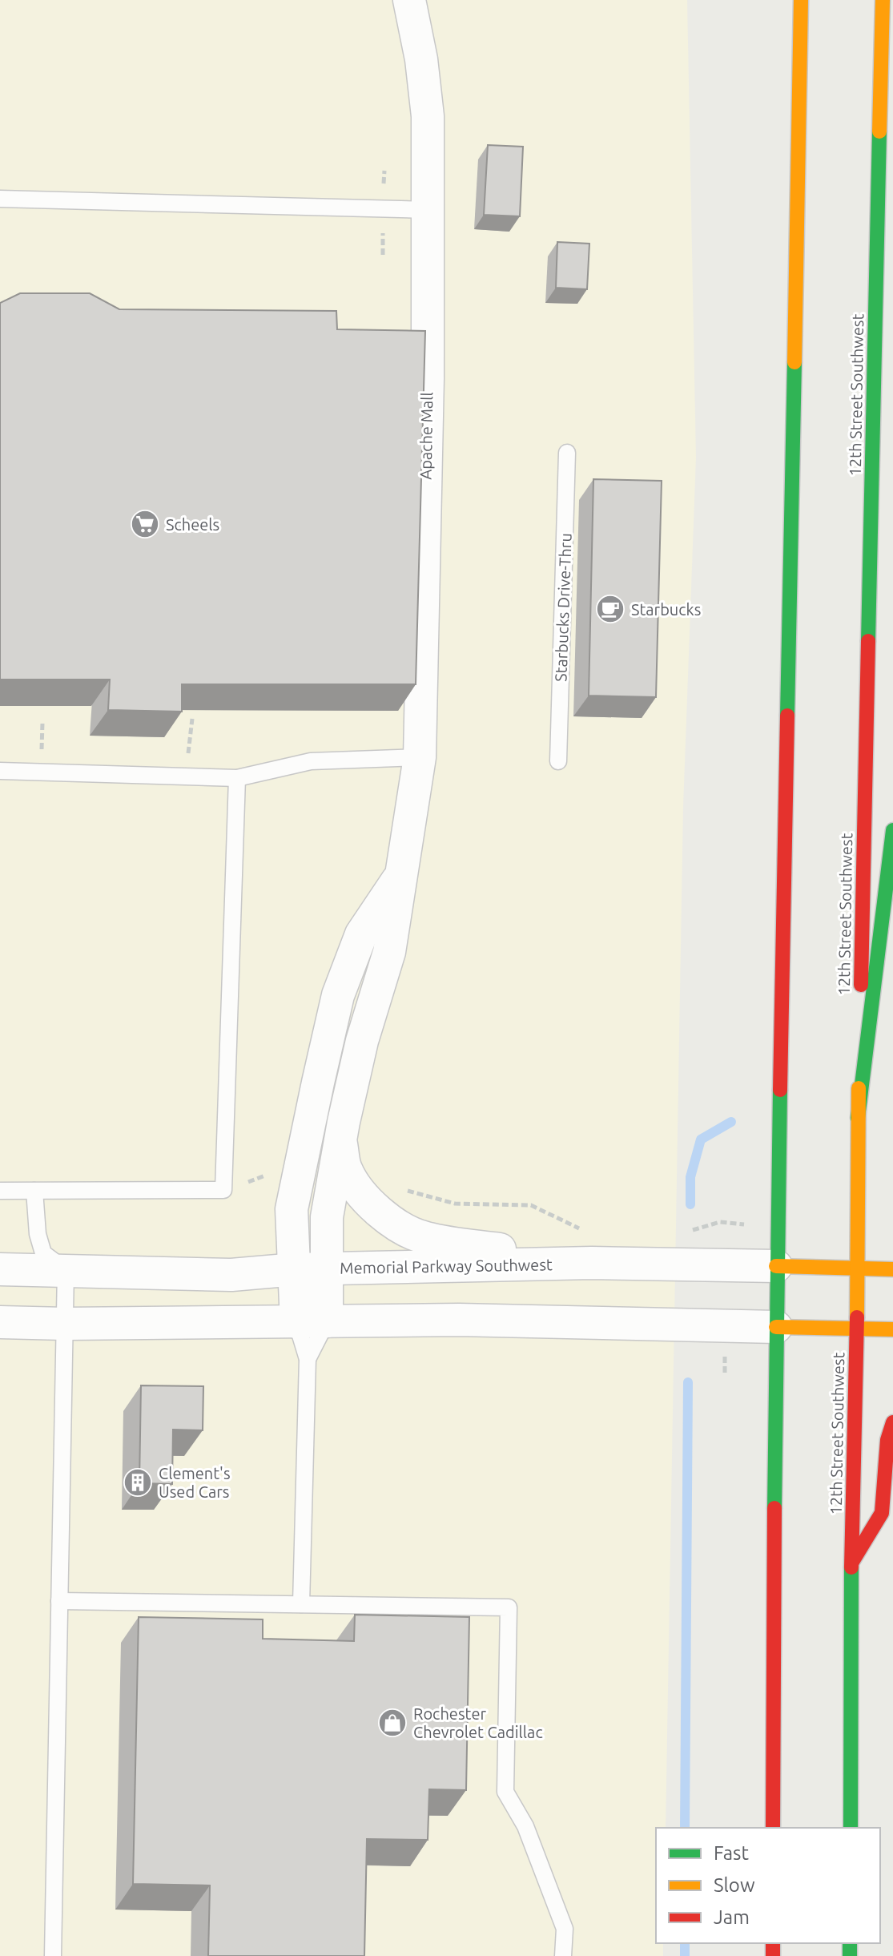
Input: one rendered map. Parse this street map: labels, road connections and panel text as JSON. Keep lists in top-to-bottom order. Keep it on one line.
{"streets":{"main road":["12th Street Southwest","Memorial Parkway Southwest"],"street":["Apache Mall"],"lane":["Starbucks Drive-Thru"]},"crossings":[["12th Street Southwest","Memorial Parkway Southwest"],["Apache Mall","Memorial Parkway Southwest"]],"places":{"supermarket":["Scheels"],"cafe":["Starbucks"],"building":["Clement's Used Cars"],"shop":["Rochester Chevrolet Cadillac"]},"legend":["Fast","Slow","Jam"]}
